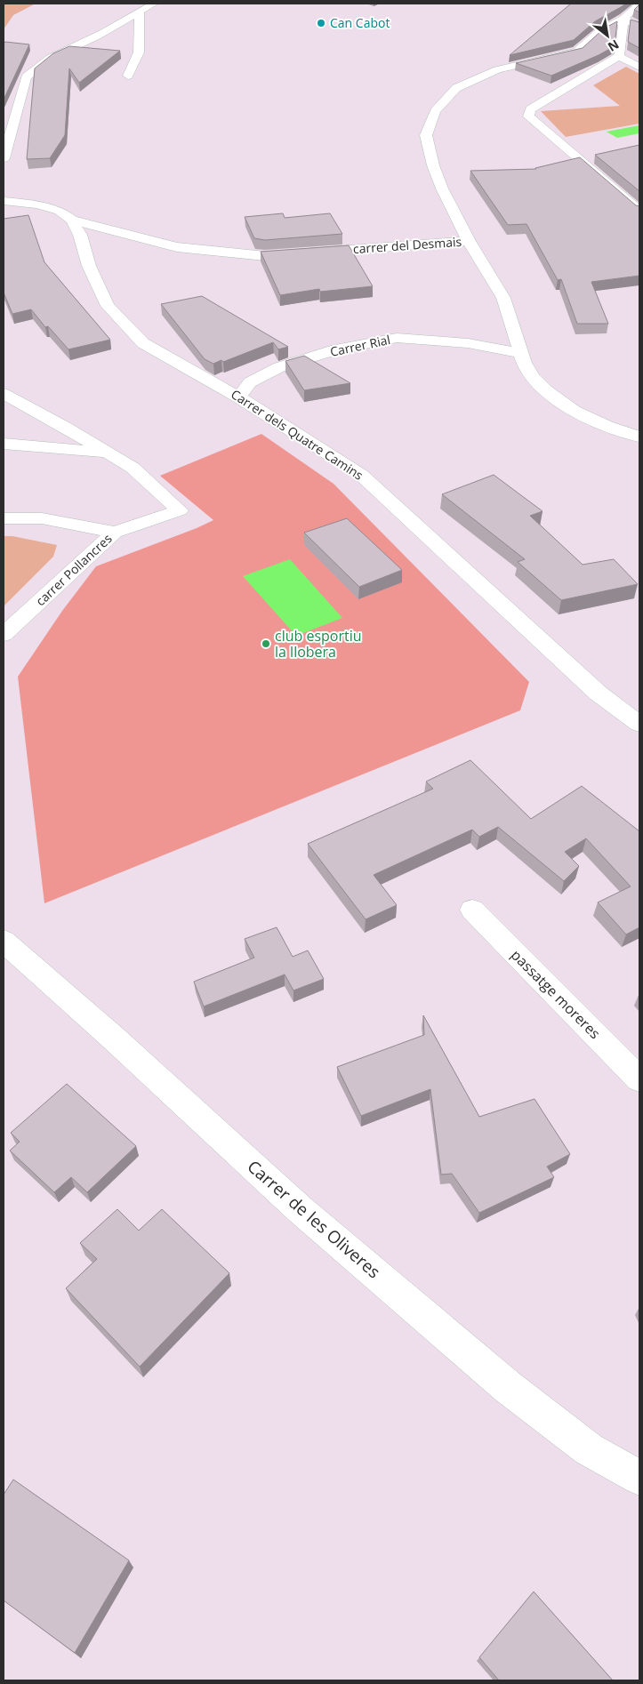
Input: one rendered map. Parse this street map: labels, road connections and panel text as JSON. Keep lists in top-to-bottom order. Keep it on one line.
{"streets":{"street":["carrer del Desmais","Carrer Rial","Carrer dels Quatre Camins","carrer Pollancres","passatge moreres","Carrer de les Oliveres"]},"crossings":[["carrer del Desmais","Carrer dels Quatre Camins"],["Carrer Rial","Carrer dels Quatre Camins"]],"places":["Can Cabot","club esportiu la llobera"],"north":"bottom right"}
